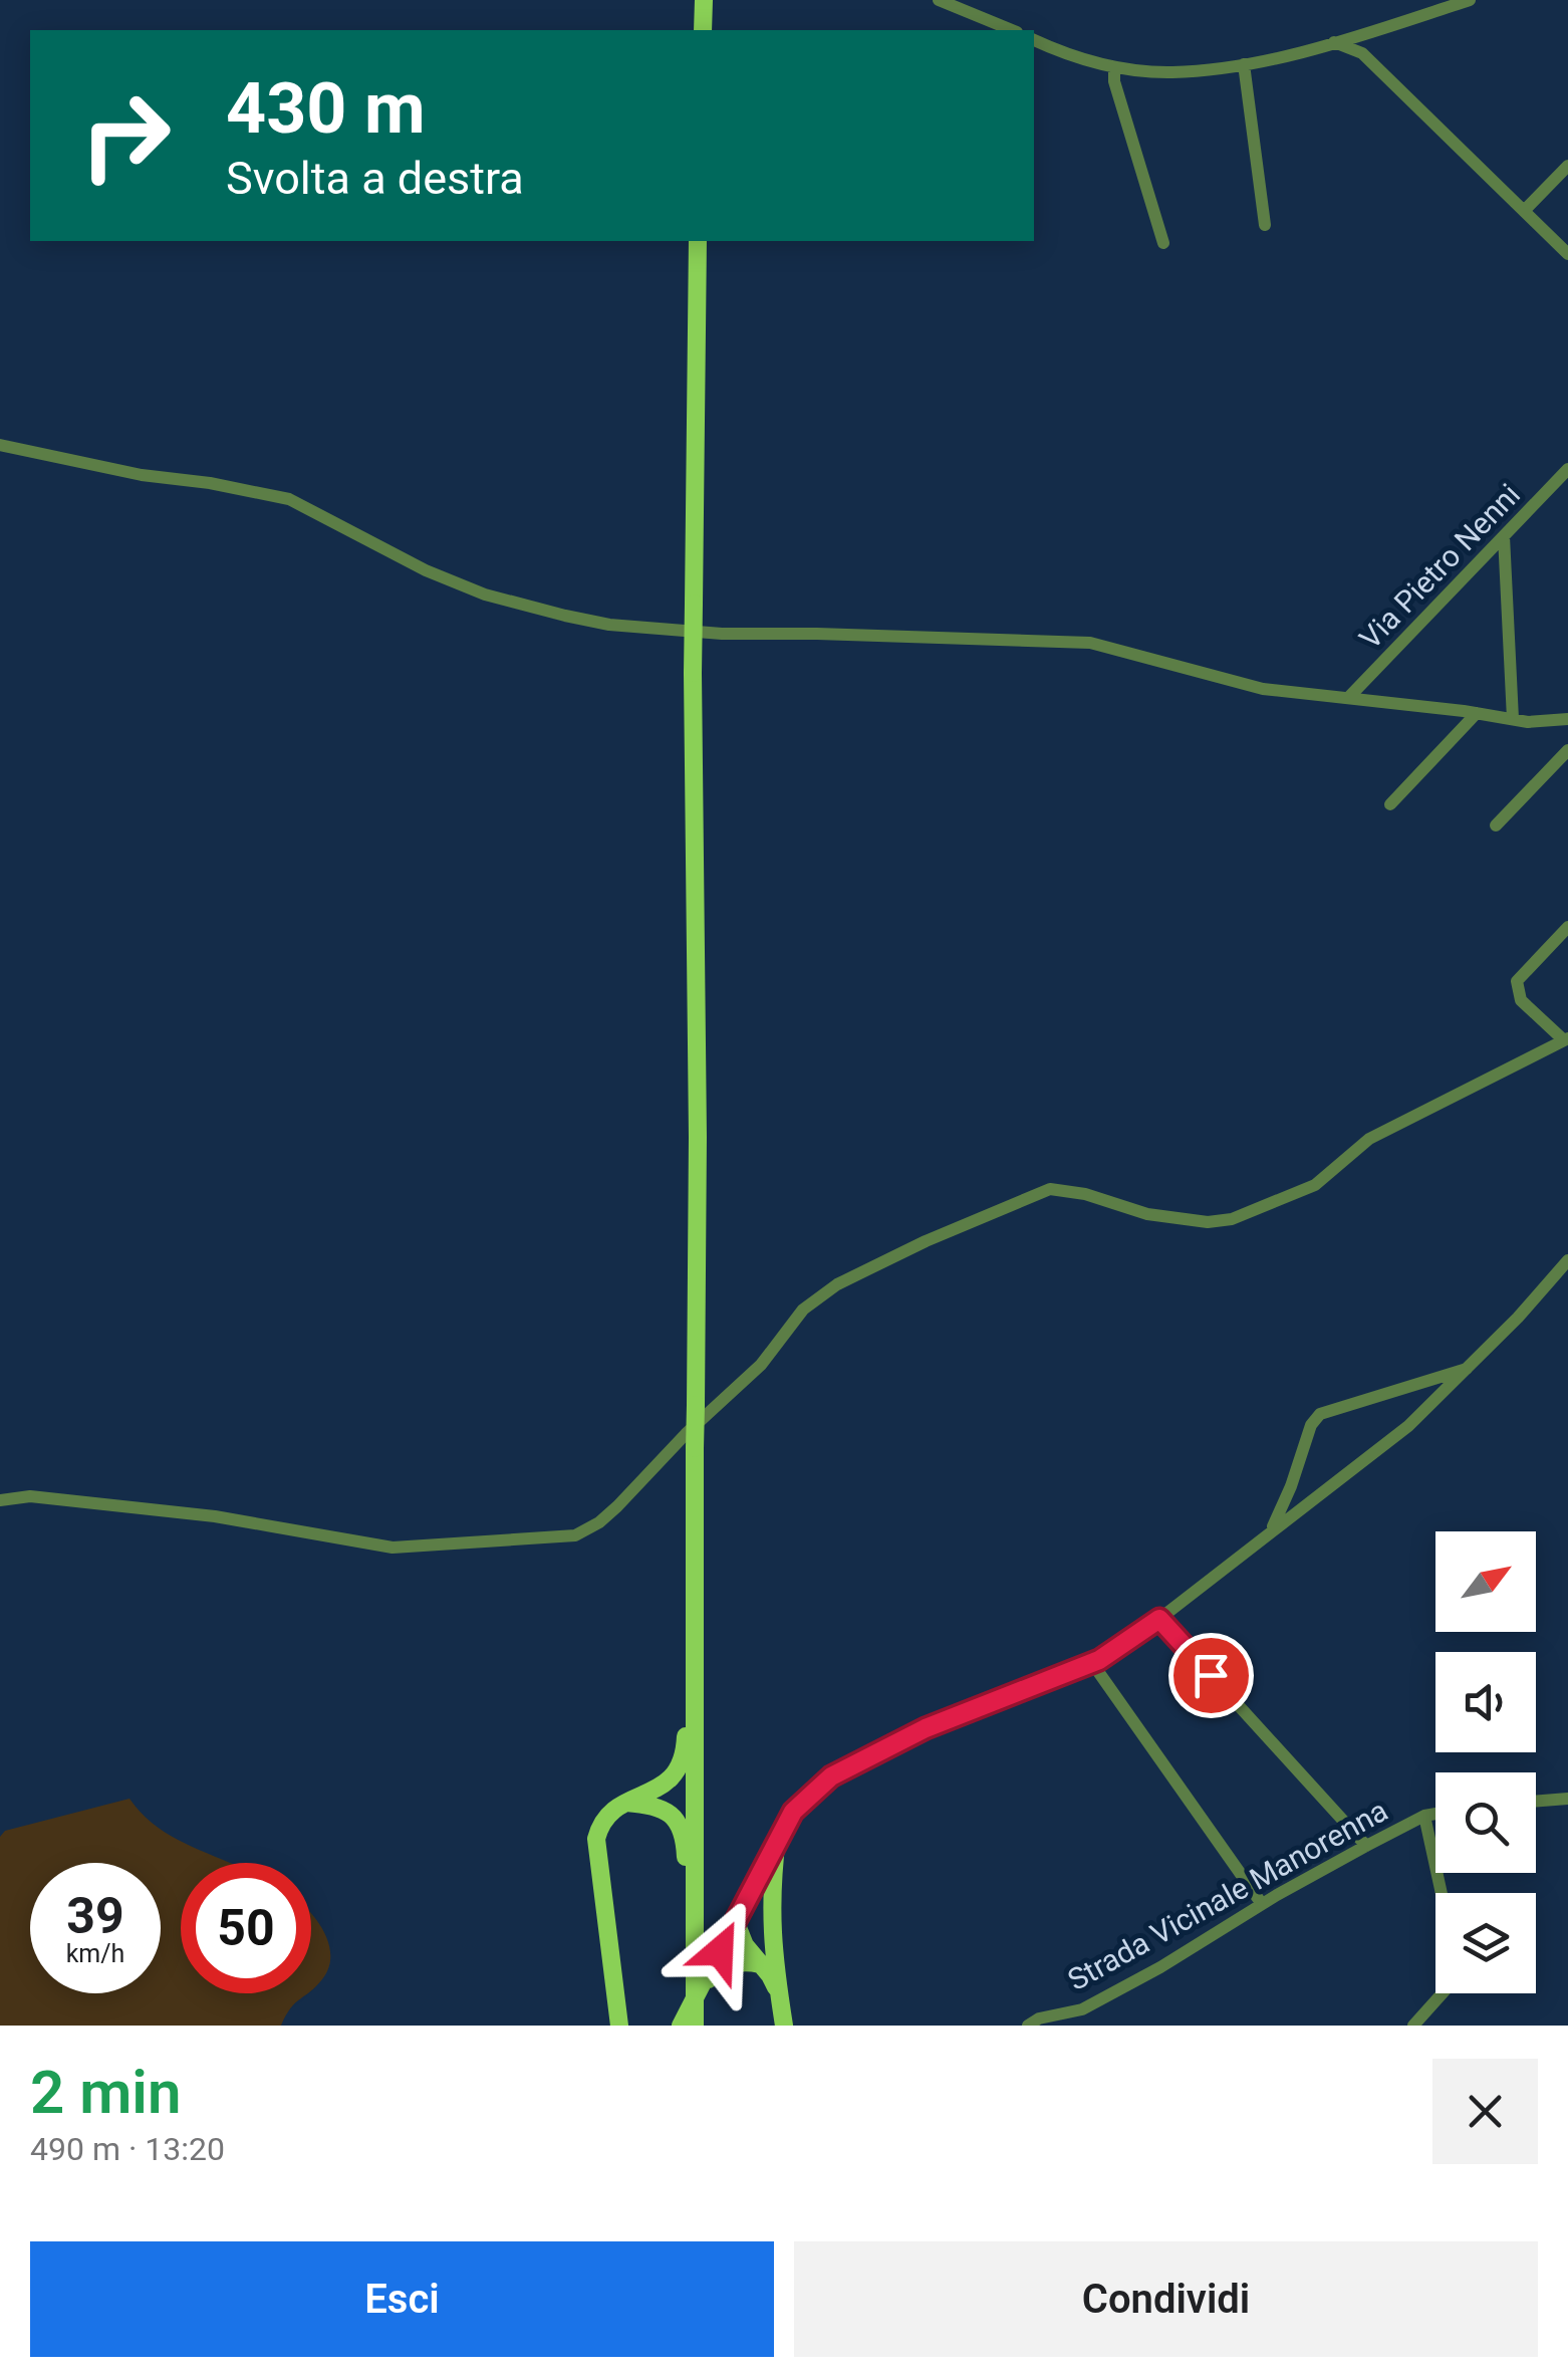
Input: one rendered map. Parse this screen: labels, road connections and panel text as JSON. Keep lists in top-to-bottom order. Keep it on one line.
{"streets":{"street":["Via Pietro Nenni","Strada Vicinale Manorenna"]},"north":"top right","page":{"turn":["430 m","Svolta a destra"],"speed":"39 km/h","limit":"50","heading":["2 min","490 m · 13:20"],"buttons":["Esci","Condividi"]}}
